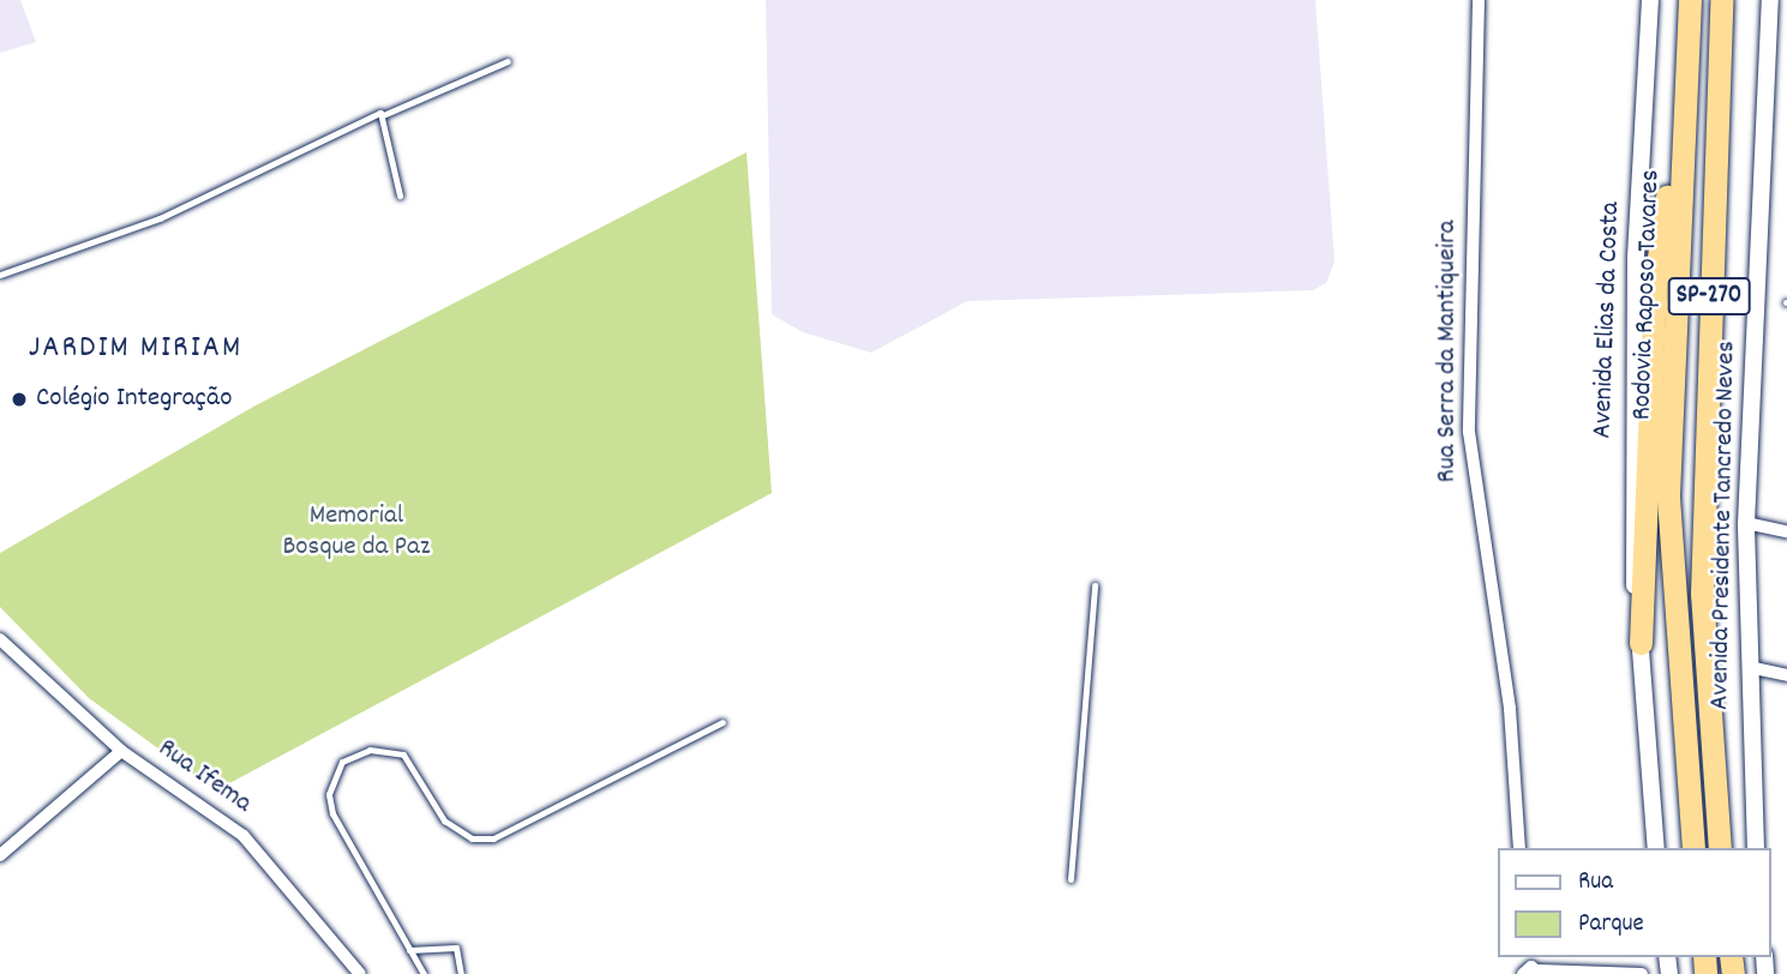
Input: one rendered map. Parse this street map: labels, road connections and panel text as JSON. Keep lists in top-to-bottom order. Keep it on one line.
{"streets":{"highway":["Rodovia Raposo Tavares","SP-270"],"main road":["Avenida Elias da Costa","Avenida Presidente Tancredo Neves"],"street":["Rua Serra da Mantiqueira","Rua Ifema"]},"districts":["JARDIM MIRIAM"],"parks":["Memorial Bosque da Paz"],"places":["Colégio Integração"],"legend":["Rua","Parque"]}
